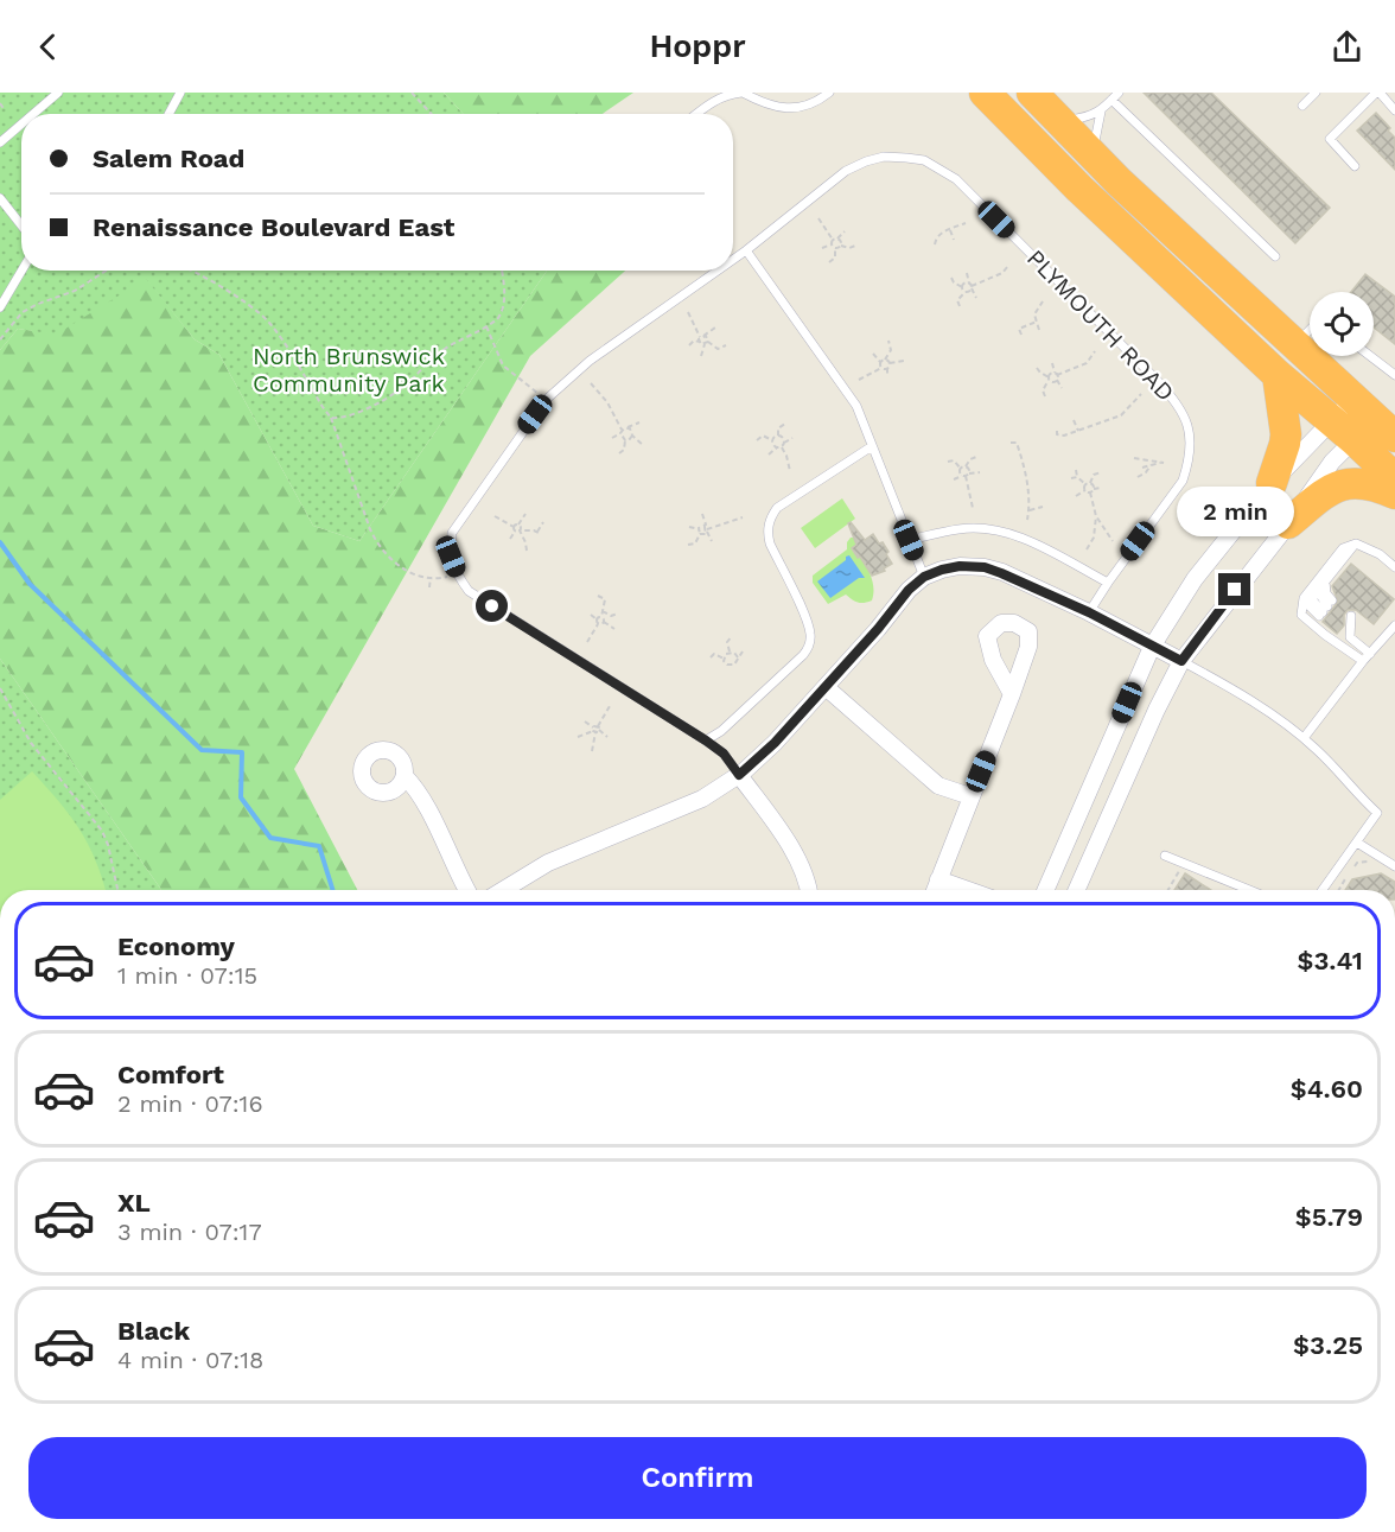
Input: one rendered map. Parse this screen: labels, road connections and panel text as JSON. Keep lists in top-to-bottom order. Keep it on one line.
{"streets":{"lane":["PLYMOUTH ROAD"]},"parks":["North Brunswick Community Park"],"page":{"header":"Hoppr","banner":["Salem Road","Renaissance Boulevard East"],"bubble":"2 min","list":[{"name":"Economy","note":"1 min · 07:15","value":"$3.41"},{"name":"Comfort","note":"2 min · 07:16","value":"$4.60"},{"name":"XL","note":"3 min · 07:17","value":"$5.79"},{"name":"Black","note":"4 min · 07:18","value":"$3.25"}],"buttons":"Confirm"}}
